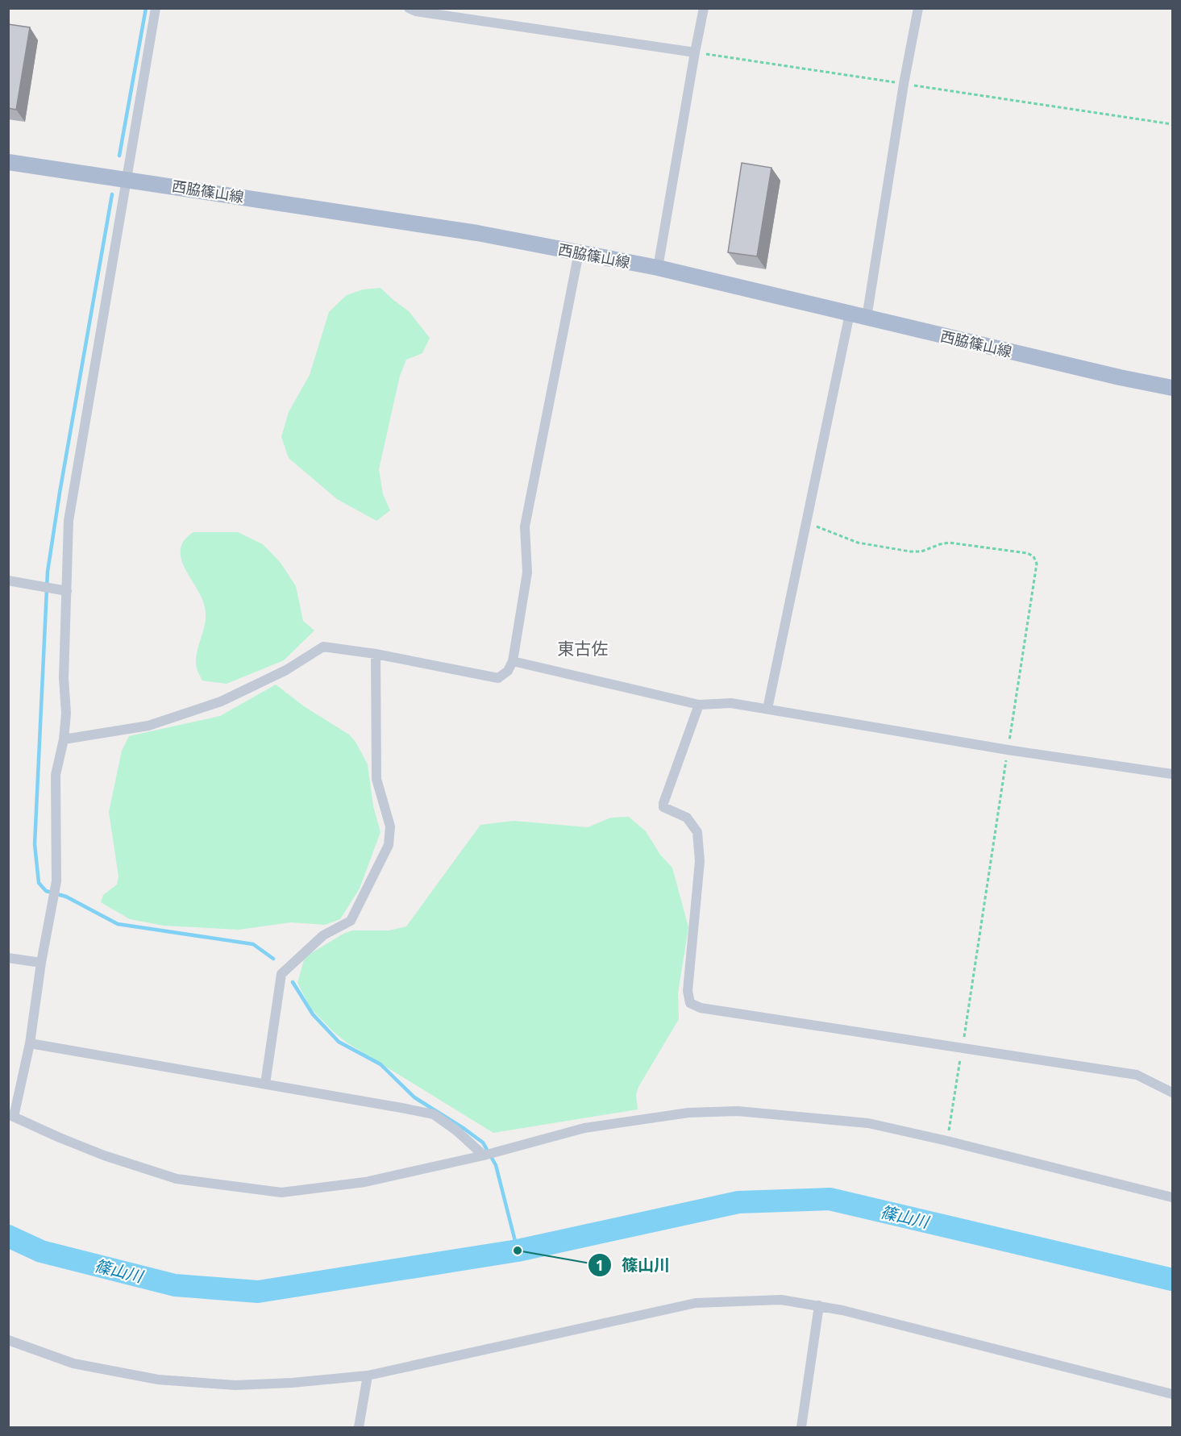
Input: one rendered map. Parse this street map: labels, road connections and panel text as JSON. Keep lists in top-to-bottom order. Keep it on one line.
{"streets":{"main road":["西脇篠山線"]},"districts":["東古佐"],"water":["篠山川"],"places":["篠山川"]}
